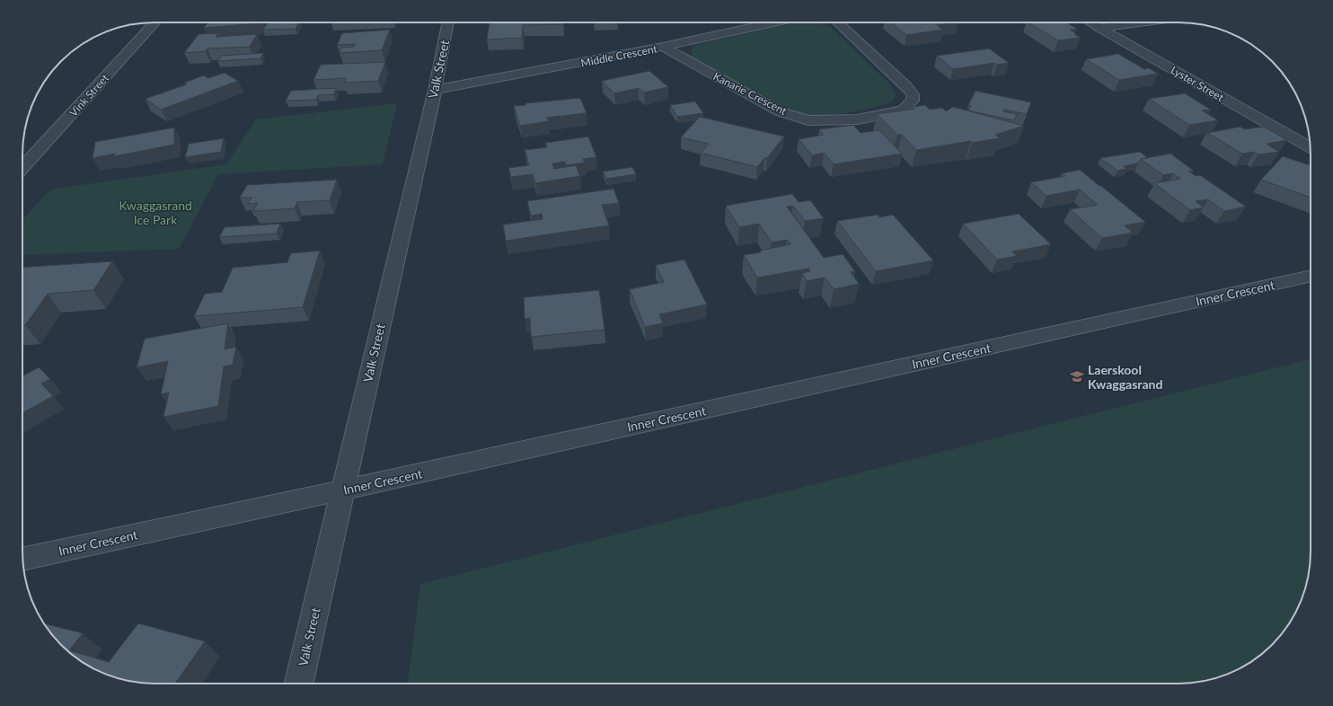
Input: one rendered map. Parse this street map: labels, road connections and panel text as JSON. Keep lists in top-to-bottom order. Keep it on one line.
{"streets":{"street":["Middle Crescent","Valk Street","Lyster Street","Kanarie Crescent","Vink Street","Inner Crescent"]},"crossings":[["Middle Crescent","Valk Street"],["Middle Crescent","Kanarie Crescent"],["Valk Street","Inner Crescent"]],"parks":["Kwaggasrand Ice Park"],"places":{"school or university":["Laerskool Kwaggasrand"]}}
